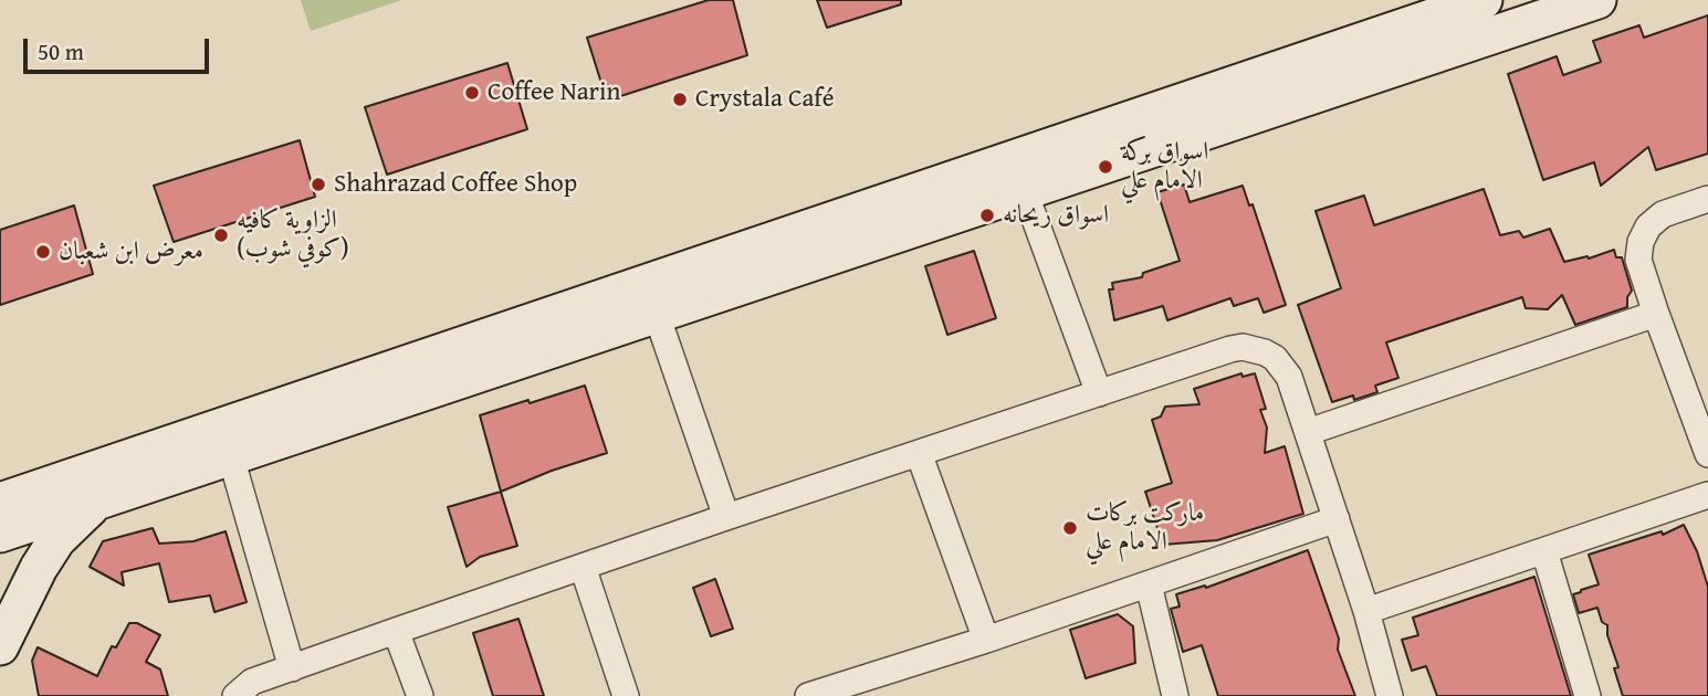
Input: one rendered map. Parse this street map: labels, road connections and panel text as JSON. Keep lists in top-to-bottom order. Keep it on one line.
{"places":["Coffee Narin","Crystala Café","اسواق بركة الامام علي","Shahrazad Coffee Shop","اسواق ريحانه","الزاوية كافيه (كوفي شوب)","معرض ابن شعبان","ماركت بركات الامام علي"],"scale_bar":"50 m"}
